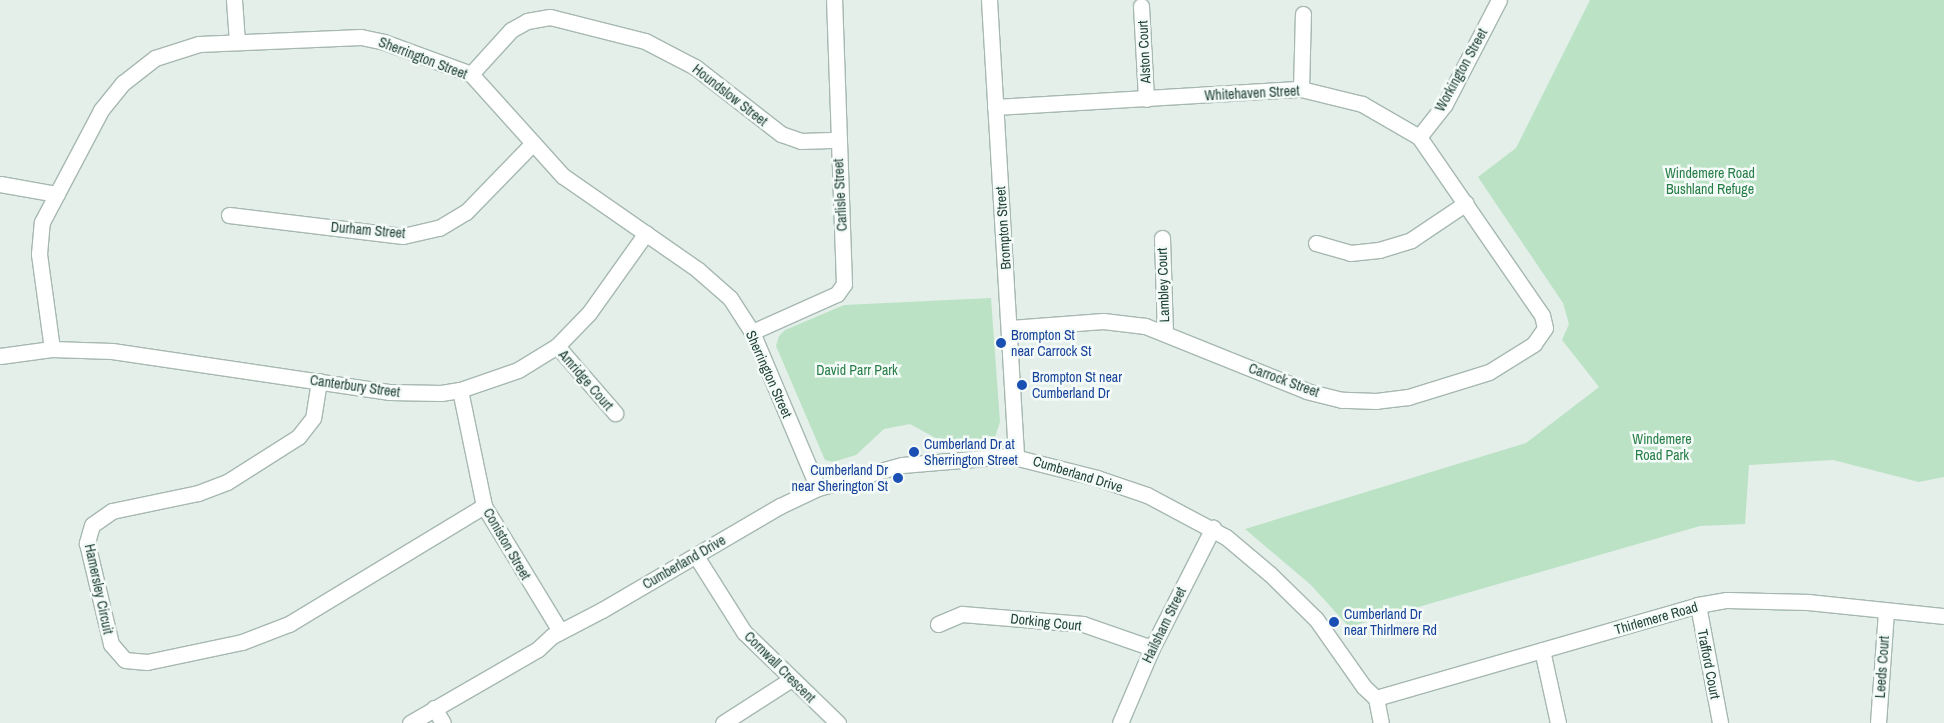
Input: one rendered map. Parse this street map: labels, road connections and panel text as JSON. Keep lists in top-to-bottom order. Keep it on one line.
{"streets":{"street":["Alston Court","Sherrington Street","Workington Street","Whitehaven Street","Houndslow Street","Carlisle Street","Brompton Street","Durham Street","Lambley Court","Amridge Court","Carrock Street","Canterbury Street","Cumberland Drive","Coniston Street","Hamersley Circuit","Thirlemere Road","Dorking Court","Hailsham Street","Trafford Court","Cornwall Crescent","Leeds Court"]},"crossings":[["Alston Court","Whitehaven Street"],["Sherrington Street","Houndslow Street"],["Sherrington Street","Carlisle Street"],["Sherrington Street","Durham Street"],["Sherrington Street","Canterbury Street"],["Sherrington Street","Cumberland Drive"],["Workington Street","Whitehaven Street"],["Whitehaven Street","Brompton Street"],["Whitehaven Street","Carrock Street"],["Houndslow Street","Carlisle Street"],["Brompton Street","Carrock Street"],["Brompton Street","Cumberland Drive"],["Lambley Court","Carrock Street"],["Amridge Court","Canterbury Street"],["Canterbury Street","Coniston Street"],["Canterbury Street","Hamersley Circuit"],["Cumberland Drive","Coniston Street"],["Cumberland Drive","Thirlemere Road"],["Cumberland Drive","Hailsham Street"],["Cumberland Drive","Cornwall Crescent"],["Coniston Street","Hamersley Circuit"],["Thirlemere Road","Trafford Court"],["Thirlemere Road","Leeds Court"],["Dorking Court","Hailsham Street"]],"parks":["Windemere Road Bushland Refuge","David Parr Park","Windemere Road Park"],"places":["Brompton St near Carrock St","Brompton St near Cumberland Dr","Cumberland Dr at Sherrington Street","Cumberland Dr near Sherington St","Cumberland Dr near Thirlmere Rd"]}
